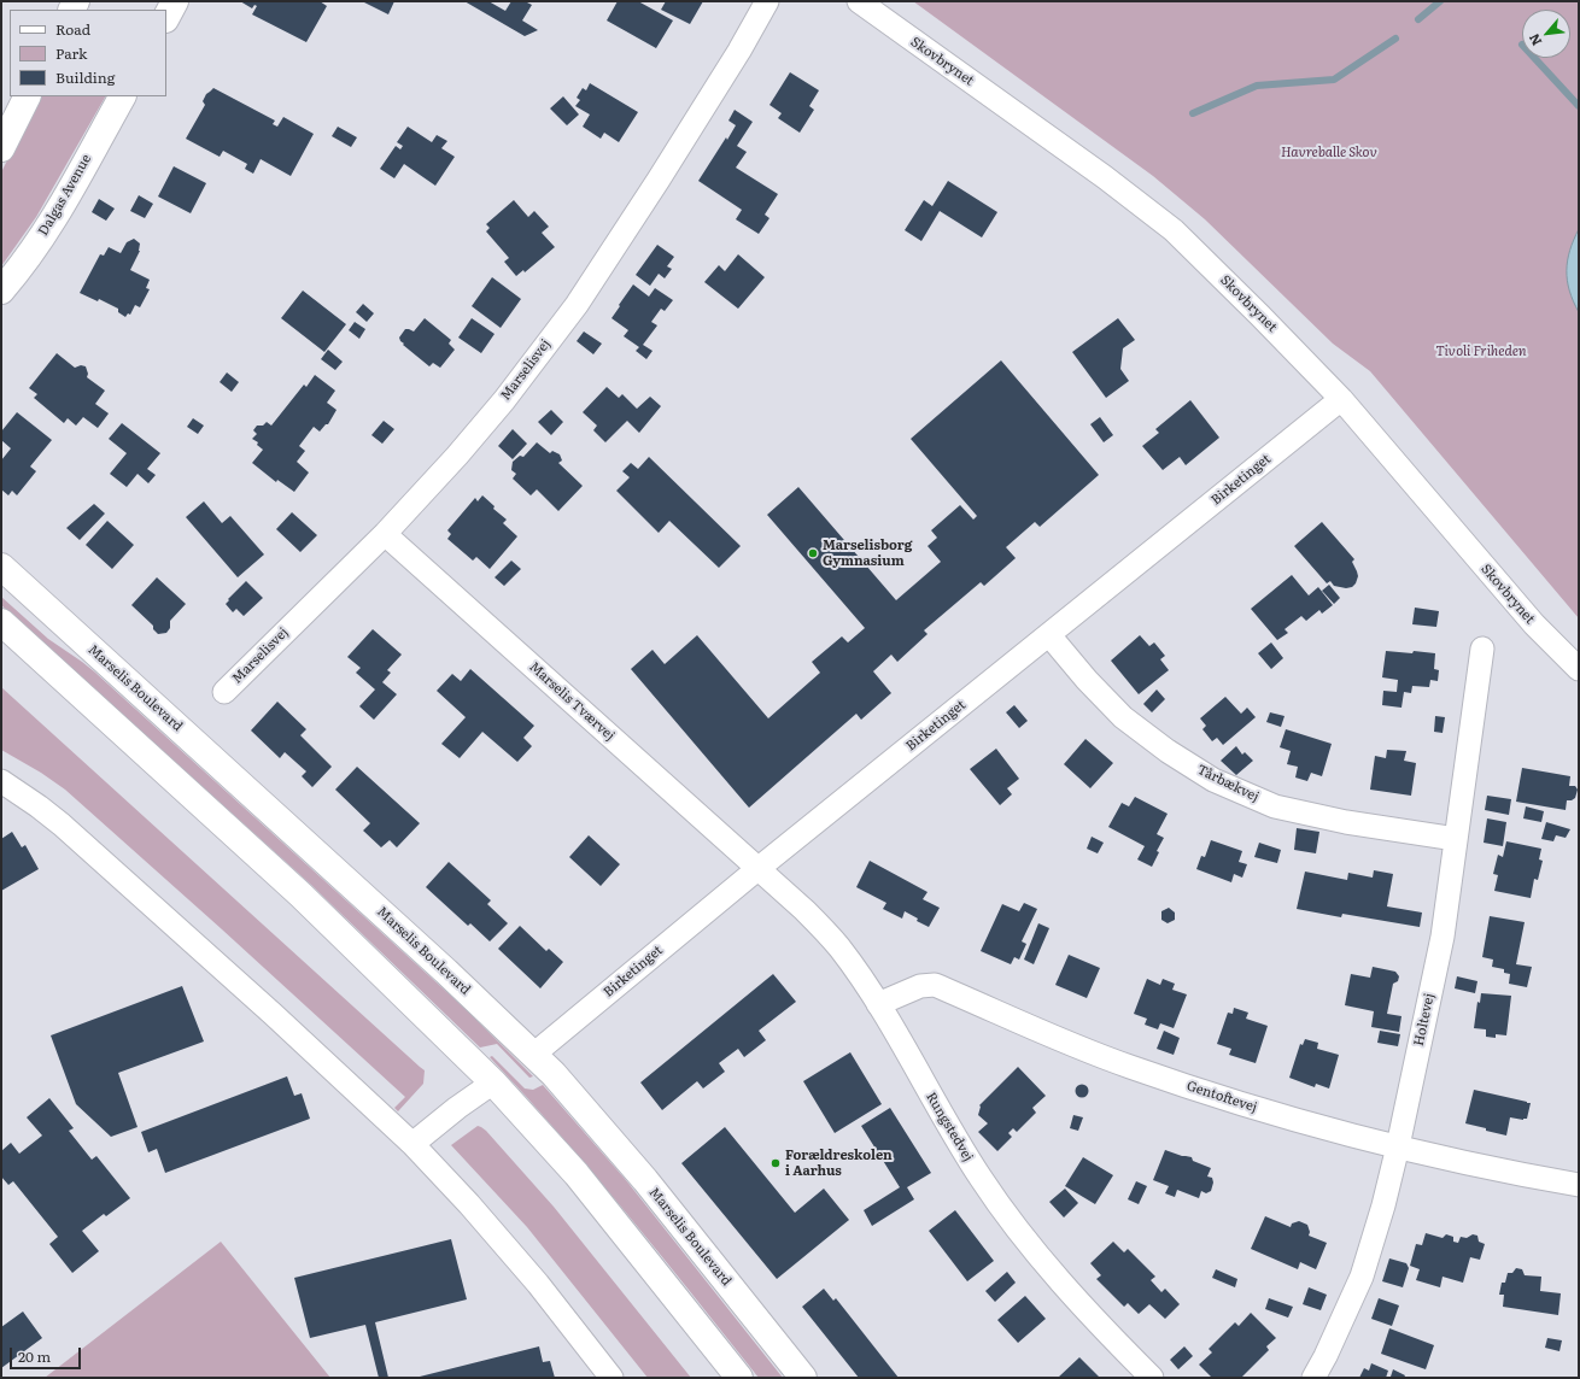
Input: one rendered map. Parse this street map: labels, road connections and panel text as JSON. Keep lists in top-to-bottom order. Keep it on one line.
{"streets":{"main road":["Dalgas Avenue","Marselis Boulevard"],"street":["Skovbrynet","Marselisvej","Birketinget","Marselis Tværvej","Tårbækvej","Holtevej","Gentoftevej","Rungstedvej"]},"crossings":[["Skovbrynet","Birketinget"],["Marselisvej","Marselis Tværvej"],["Birketinget","Marselis Boulevard"],["Birketinget","Marselis Tværvej"],["Birketinget","Tårbækvej"],["Birketinget","Rungstedvej"],["Marselis Tværvej","Rungstedvej"],["Tårbækvej","Holtevej"],["Holtevej","Gentoftevej"],["Gentoftevej","Rungstedvej"]],"parks":["Havreballe Skov","Tivoli Friheden"],"places":["Marselisborg Gymnasium","Forældreskolen i Aarhus"],"legend":["Road","Park","Building"],"scale_bar":"20 m","north":"bottom left"}
